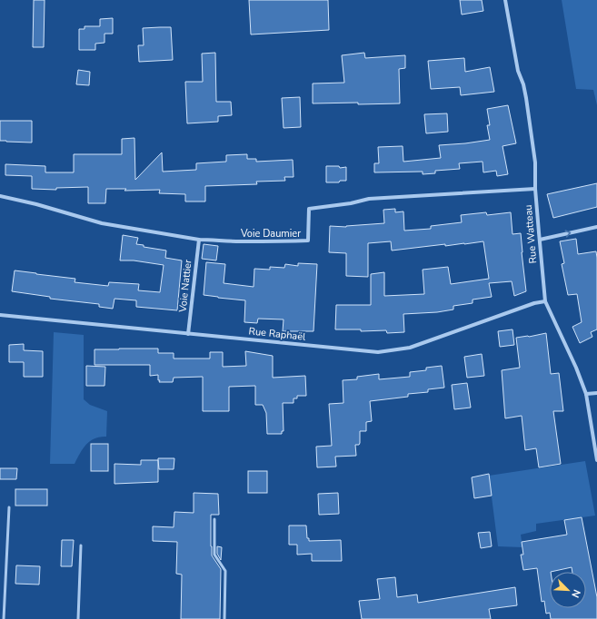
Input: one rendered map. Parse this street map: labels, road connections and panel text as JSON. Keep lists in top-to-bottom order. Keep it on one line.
{"streets":{"street":["Voie Daumier","Rue Watteau","Voie Nattier","Rue Raphaël"]},"crossings":[["Voie Daumier","Rue Watteau"],["Voie Daumier","Voie Nattier"],["Rue Watteau","Rue Raphaël"],["Voie Nattier","Rue Raphaël"]],"north":"bottom right"}
